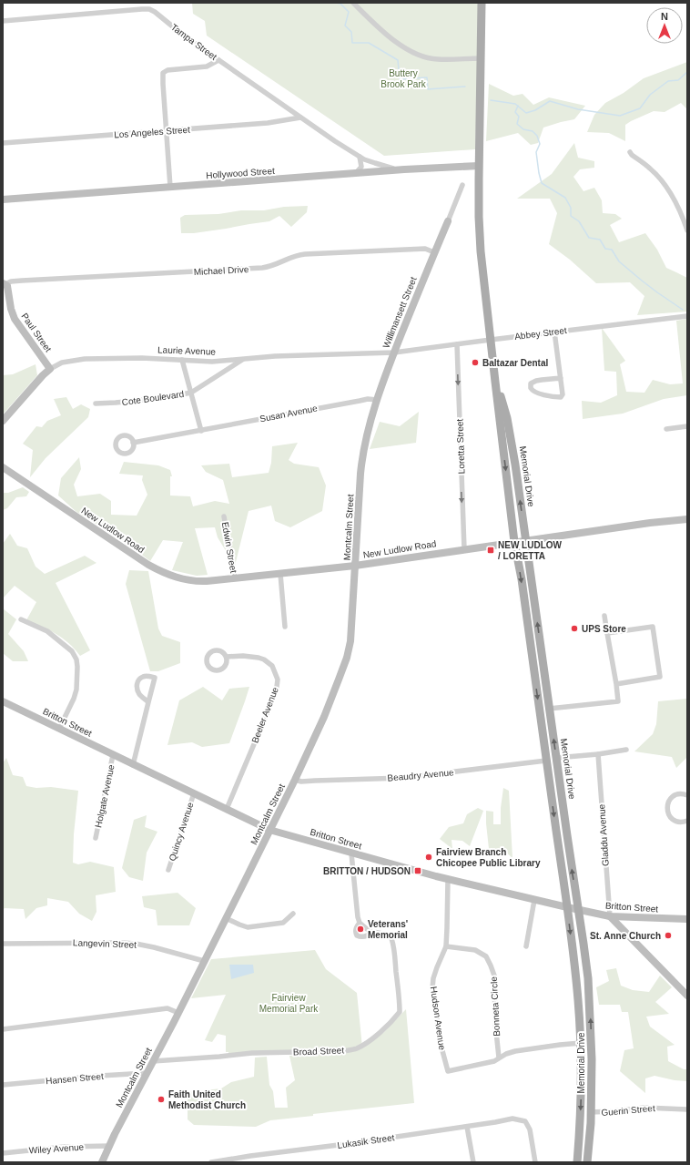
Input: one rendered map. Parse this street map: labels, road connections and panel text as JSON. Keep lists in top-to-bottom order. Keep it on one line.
{"streets":{"main road":["Memorial Drive"],"street":["Tampa Street","Los Angeles Street","Hollywood Street","Michael Drive","Willimansett Street","Paul Street","Abbey Street","Laurie Avenue","Cote Boulevard","Susan Avenue","Loretta Street","Montcalm Street","New Ludlow Road","Edwin Street","Beeler Avenue","Britton Street","Beaudry Avenue","Holgate Avenue","Quincy Avenue","Gladdu Avenue","Langevin Street","Bonneta Circle","Hudson Avenue","Broad Street","Hansen Street","Guerin Street","Lukasik Street","Wiley Avenue"]},"crossings":[["Tampa Street","Los Angeles Street"],["Tampa Street","Hollywood Street"],["Hollywood Street","Memorial Drive"],["Michael Drive","Willimansett Street"],["Michael Drive","Paul Street"],["Willimansett Street","Abbey Street"],["Willimansett Street","Laurie Avenue"],["Willimansett Street","Susan Avenue"],["Willimansett Street","Montcalm Street"],["Paul Street","Laurie Avenue"],["Abbey Street","Laurie Avenue"],["Abbey Street","Loretta Street"],["Abbey Street","Memorial Drive"],["Laurie Avenue","Cote Boulevard"],["Loretta Street","New Ludlow Road"],["Memorial Drive","New Ludlow Road"],["Memorial Drive","Britton Street"],["Memorial Drive","Beaudry Avenue"],["Memorial Drive","Guerin Street"],["Montcalm Street","New Ludlow Road"],["Montcalm Street","Britton Street"],["Montcalm Street","Beaudry Avenue"],["Montcalm Street","Langevin Street"],["Montcalm Street","Broad Street"],["Montcalm Street","Hansen Street"],["Montcalm Street","Wiley Avenue"],["New Ludlow Road","Edwin Street"],["Beeler Avenue","Britton Street"],["Britton Street","Holgate Avenue"],["Britton Street","Quincy Avenue"],["Britton Street","Gladdu Avenue"],["Britton Street","Hudson Avenue"],["Bonneta Circle","Hudson Avenue"]],"one_way":["Loretta Street"],"parks":["Buttery Brook Park","Fairview Memorial Park"],"places":{"other":["Baltazar Dental","UPS Store","Fairview Branch Chicopee Public Library","Veterans' Memorial","St. Anne Church","Faith United Methodist Church"],"transit":["NEW LUDLOW / LORETTA","BRITTON / HUDSON"]},"north":"top"}
